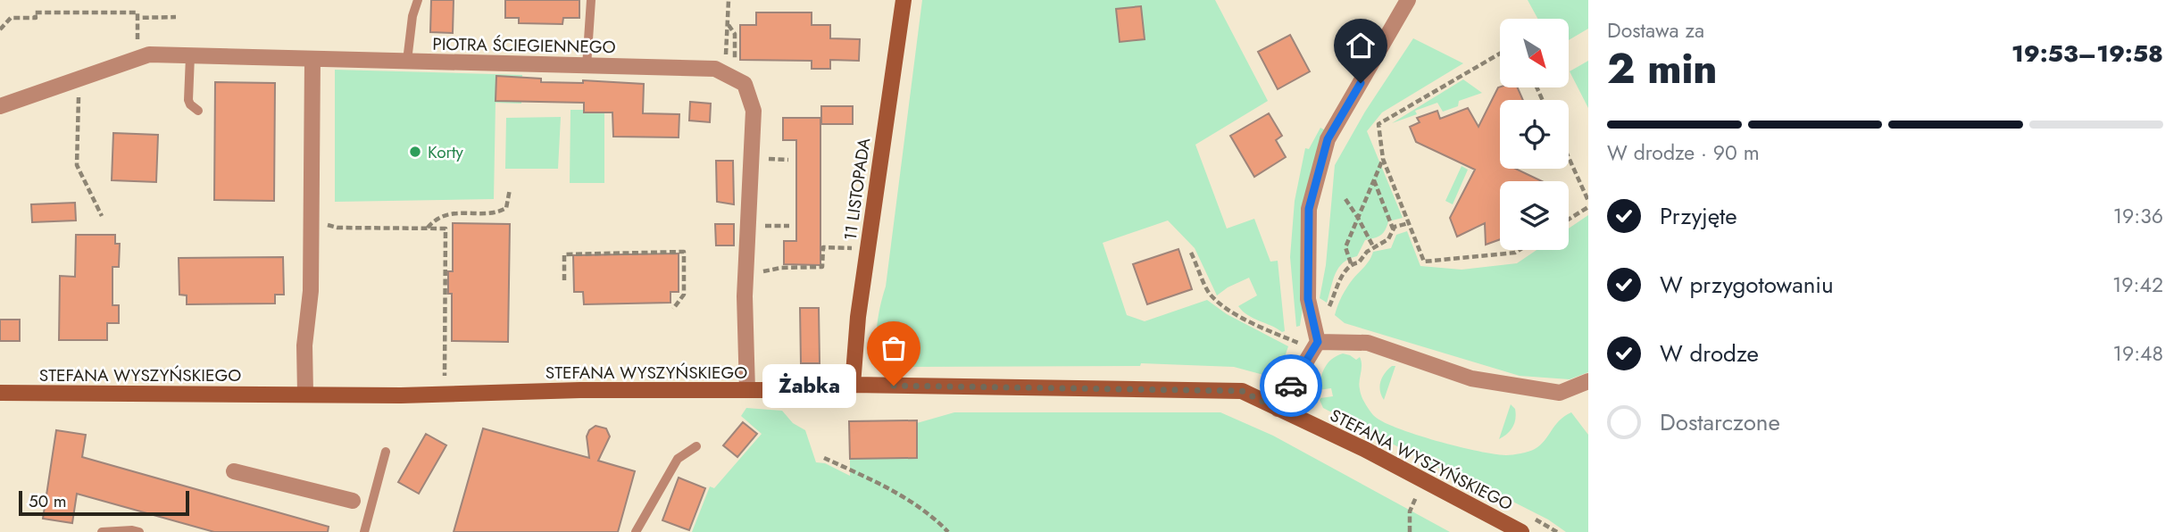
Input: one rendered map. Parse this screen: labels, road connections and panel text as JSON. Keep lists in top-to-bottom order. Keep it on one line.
{"streets":{"street":["PIOTRA ŚCIEGIENNEGO","11 LISTOPADA","STEFANA WYSZYŃSKIEGO"]},"crossings":[["PIOTRA ŚCIEGIENNEGO","STEFANA WYSZYŃSKIEGO"],["11 LISTOPADA","STEFANA WYSZYŃSKIEGO"]],"places":["Korty","Żabka"],"scale_bar":"50 m","north":"bottom right","page":{"heading":["2 min","Dostawa za","19:53–19:58"],"bar":"W drodze · 90 m","list":[["Przyjęte","19:36"],["W przygotowaniu","19:42"],["W drodze","19:48"],"Dostarczone"],"bubble":"Żabka","scale":"50 m"}}
